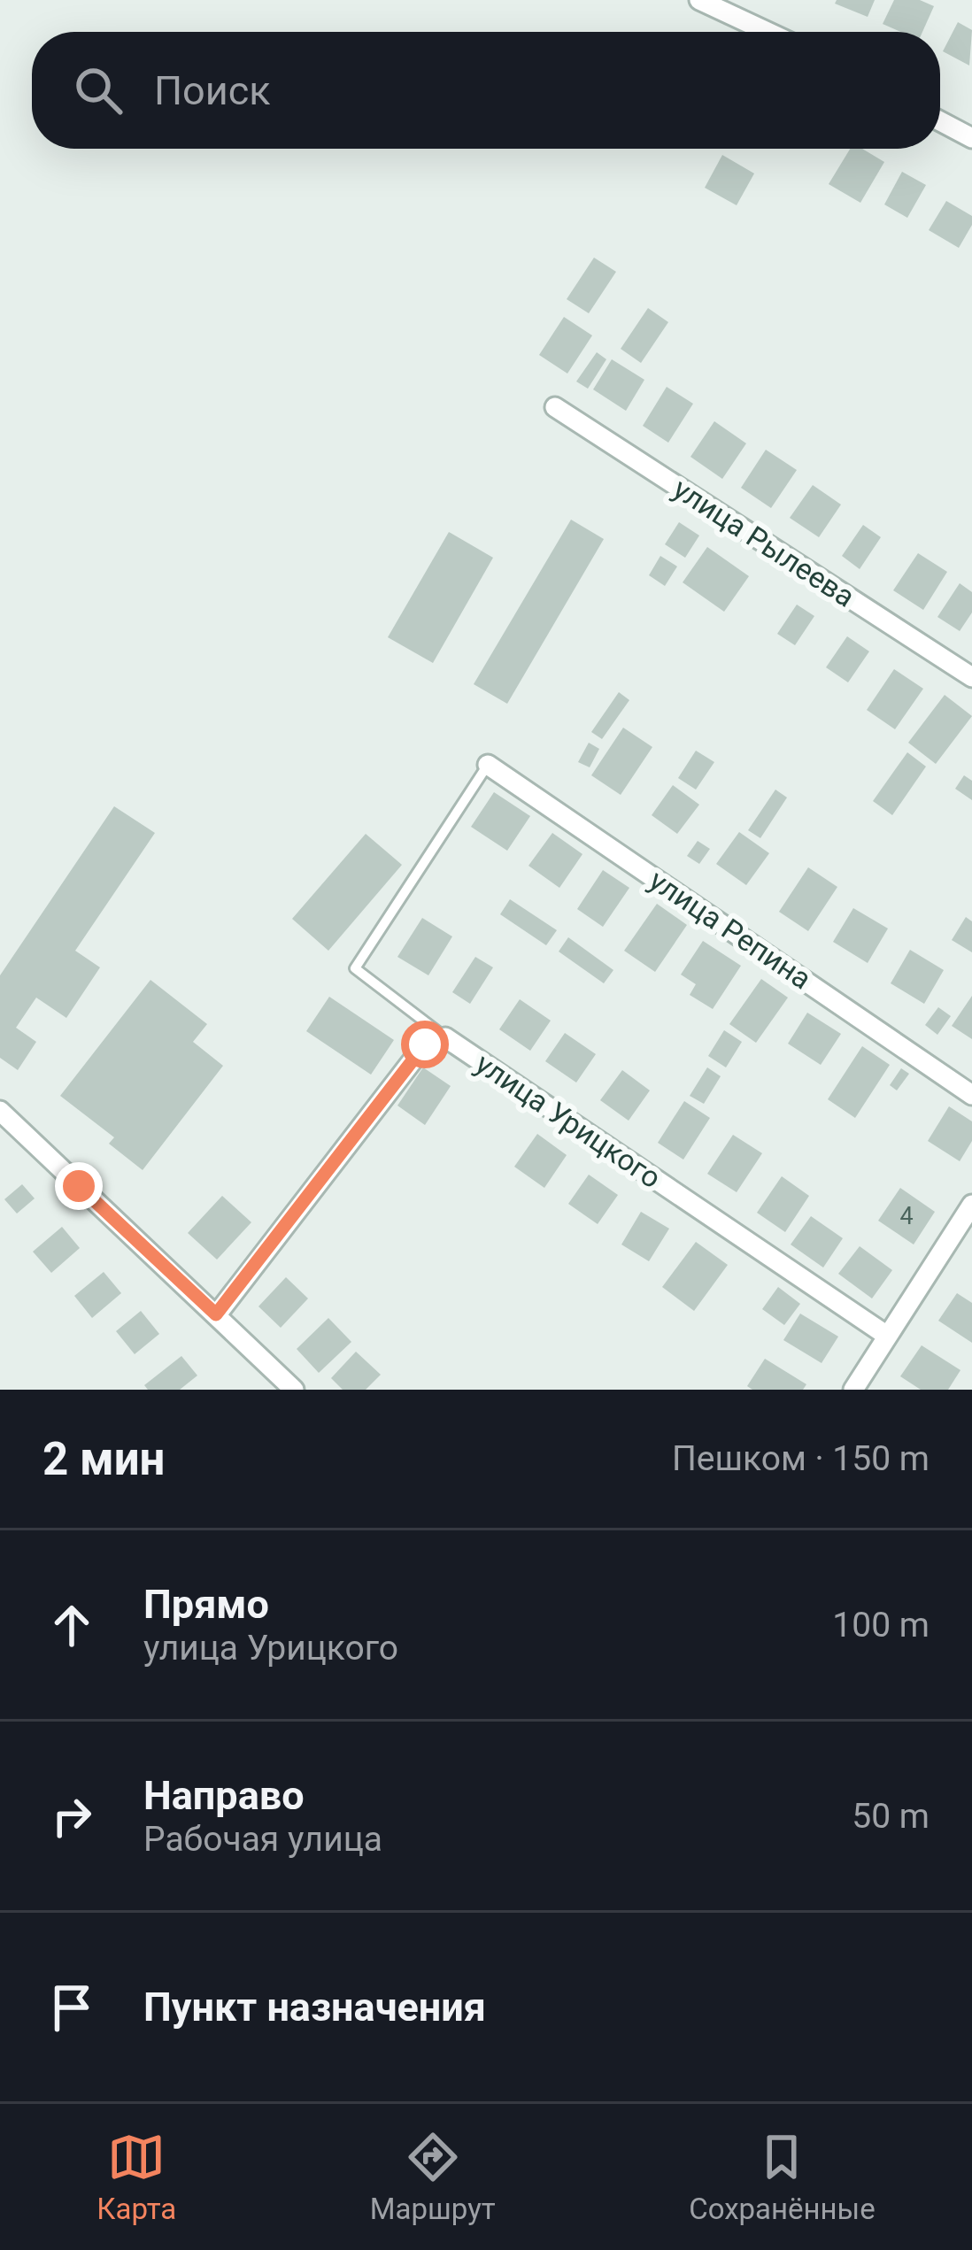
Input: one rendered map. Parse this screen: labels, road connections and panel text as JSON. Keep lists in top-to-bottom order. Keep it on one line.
{"streets":{"street":["улица Рылеева","улица Репина","улица Урицкого"]},"house_numbers":["4"],"page":{"search":"Поиск","heading":["2 мин","Пешком · 150 m"],"list":[["Прямо","улица Урицкого","100 m"],["Направо","Рабочая улица","50 m"],"Пункт назначения"],"nav":["Карта","Маршрут","Сохранённые"]}}
